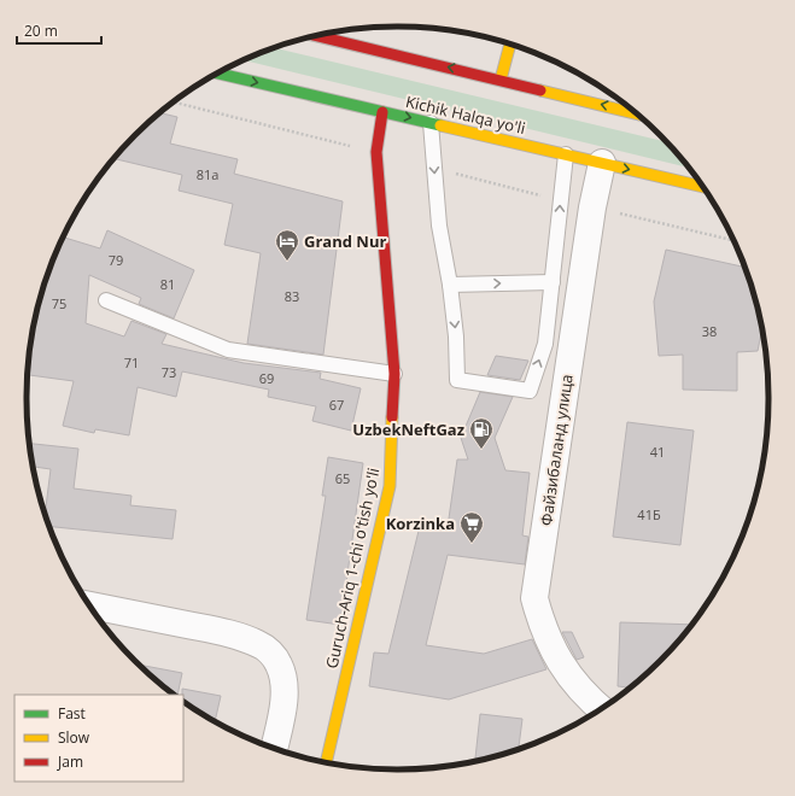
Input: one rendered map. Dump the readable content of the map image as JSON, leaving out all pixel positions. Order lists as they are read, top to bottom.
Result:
{
  "streets": {
    "main road": ["Kichik Halqa yo'li", "Guruch-Ariq 1-chi o'tish yo'li"],
    "street": ["Файзибаланд улица"]
  },
  "crossings": [
    ["Kichik Halqa yo'li", "Файзибаланд улица"],
    ["Kichik Halqa yo'li", "Guruch-Ariq 1-chi o'tish yo'li"]
  ],
  "places": {
    "hotel": ["Grand Nur"],
    "fuel station": ["UzbekNeftGaz"],
    "supermarket": ["Korzinka"]
  },
  "house_numbers": [
    "81а",
    "79",
    "81",
    "83",
    "75",
    "38",
    "71",
    "73",
    "69",
    "67",
    "41",
    "65",
    "41Б"
  ],
  "legend": ["Fast", "Slow", "Jam"],
  "scale_bar": "20 m"
}
